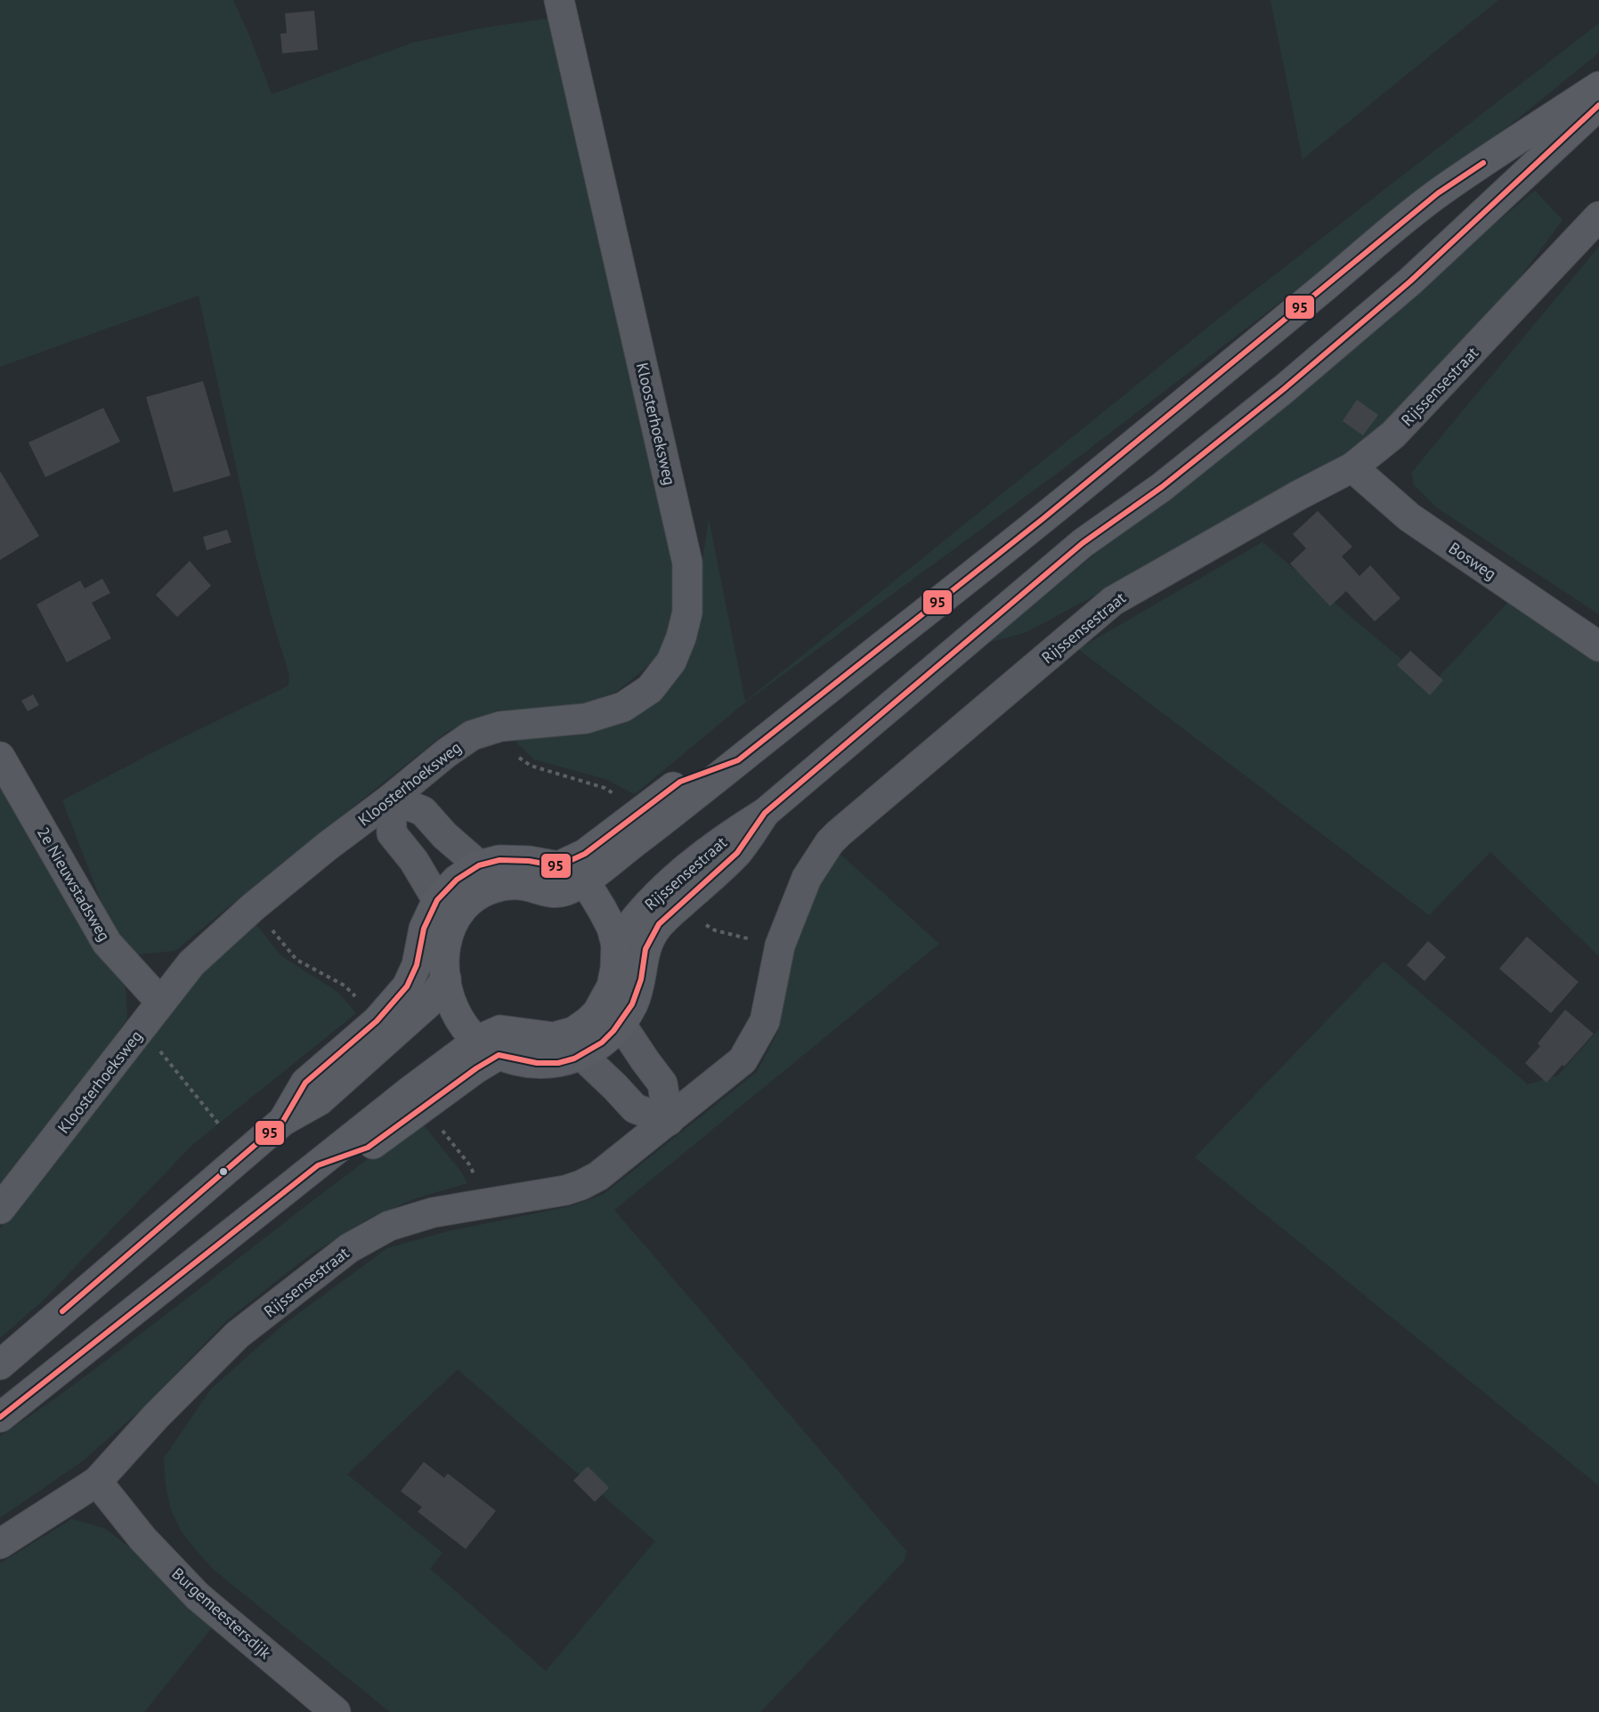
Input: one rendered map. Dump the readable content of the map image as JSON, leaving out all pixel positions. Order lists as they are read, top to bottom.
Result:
{
  "streets": {
    "main road": ["Rijssensestraat"],
    "street": [
      "Kloosterhoeksweg",
      "Bosweg",
      "2e Nieuwstadsweg",
      "Burgemeestersdijk"
    ]
  },
  "crossings": [
    ["Rijssensestraat", "Bosweg"],
    ["Rijssensestraat", "Burgemeestersdijk"],
    ["Kloosterhoeksweg", "2e Nieuwstadsweg"]
  ],
  "lines": ["transit line 95"]
}
